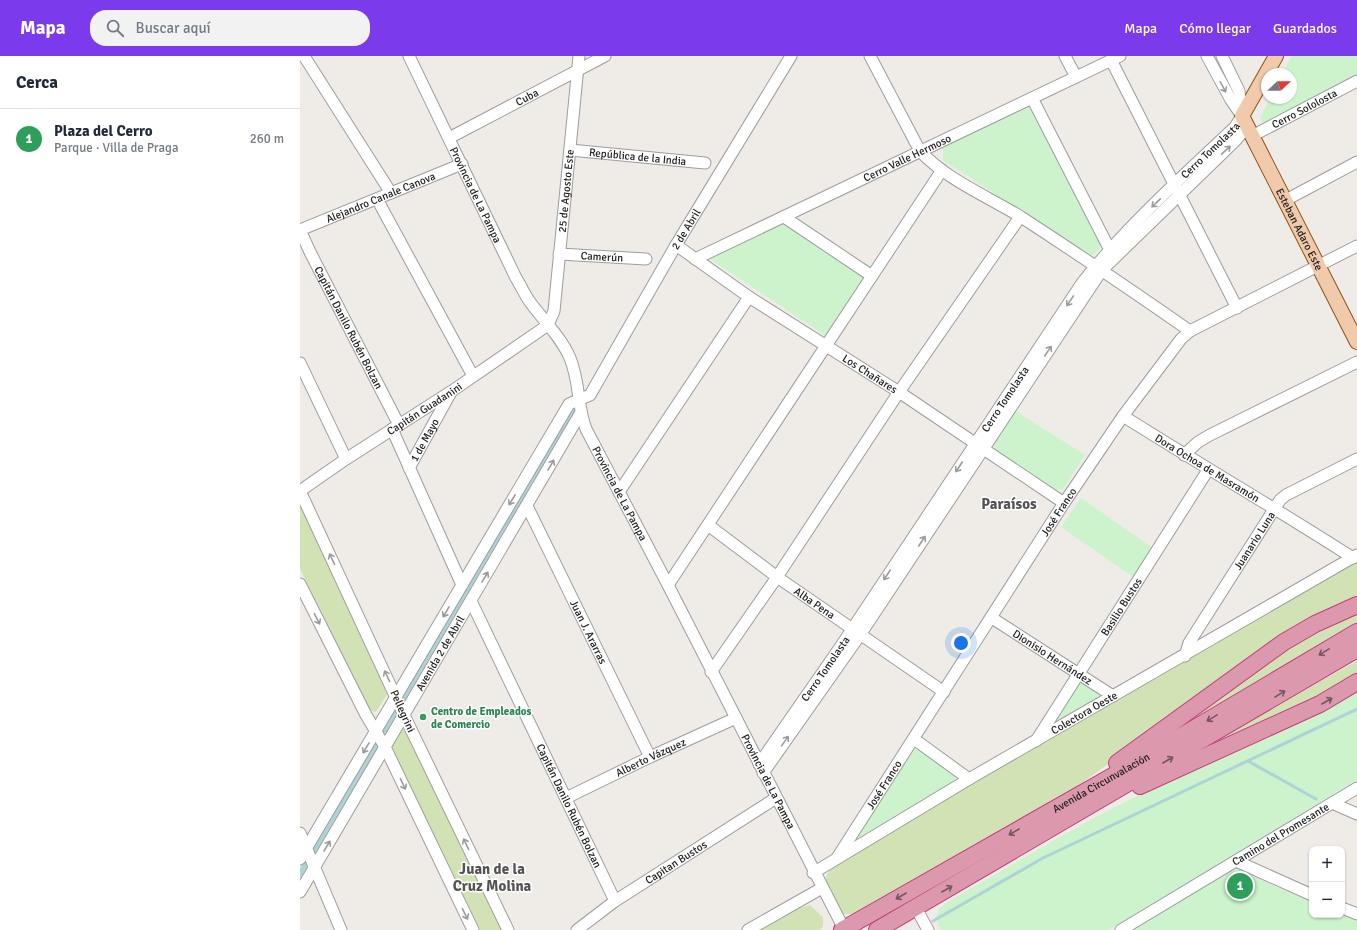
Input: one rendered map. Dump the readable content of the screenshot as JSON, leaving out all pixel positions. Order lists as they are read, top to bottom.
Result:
{
  "streets": {
    "highway": ["Avenida Circunvalación"],
    "main road": ["Cerro Tomolasta", "Esteban Adaro Este"],
    "street": [
      "Cuba",
      "Cerro Sololosta",
      "República de la India",
      "Cerro Valle Hermoso",
      "25 de Agosto Este",
      "Provincia de La Pampa",
      "Alejandro Canale Canova",
      "2 de Abril",
      "Camerún",
      "Capitán Danilo Rubén Bolzan",
      "Los Chañares",
      "Capitán Guadanini",
      "1 de Mayo",
      "Dora Ochoa de Masramón",
      "José Franco",
      "Juanario Luna",
      "Alba Pena",
      "Basilio Bustos",
      "Juan J. Ararras",
      "Avenida 2 de Abril",
      "Dionisio Hernández",
      "Pellegrini",
      "Colectora Oeste",
      "Alberto Vázquez",
      "Camino del Promesante",
      "Capitan Bustos"
    ]
  },
  "crossings": [
    ["Cuba", "25 de Agosto Este"],
    ["Cuba", "Provincia de La Pampa"],
    ["Cerro Sololosta", "Cerro Tomolasta"],
    ["Cerro Sololosta", "Esteban Adaro Este"],
    ["Cerro Tomolasta", "Provincia de La Pampa"],
    ["Cerro Tomolasta", "Esteban Adaro Este"],
    ["Cerro Tomolasta", "Los Chañares"],
    ["Cerro Tomolasta", "Alba Pena"],
    ["República de la India", "25 de Agosto Este"],
    ["Cerro Valle Hermoso", "Los Chañares"],
    ["25 de Agosto Este", "Provincia de La Pampa"],
    ["25 de Agosto Este", "Camerún"],
    ["25 de Agosto Este", "Capitán Guadanini"],
    ["Provincia de La Pampa", "Alejandro Canale Canova"],
    ["Provincia de La Pampa", "2 de Abril"],
    ["Provincia de La Pampa", "Capitán Guadanini"],
    ["Provincia de La Pampa", "Avenida 2 de Abril"],
    ["Provincia de La Pampa", "Colectora Oeste"],
    ["Provincia de La Pampa", "Alberto Vázquez"],
    ["Provincia de La Pampa", "Avenida Circunvalación"],
    ["Provincia de La Pampa", "Capitan Bustos"],
    ["Alejandro Canale Canova", "Capitán Danilo Rubén Bolzan"],
    ["2 de Abril", "Los Chañares"],
    ["2 de Abril", "Avenida 2 de Abril"],
    ["Esteban Adaro Este", "José Franco"],
    ["Capitán Danilo Rubén Bolzan", "Capitán Guadanini"],
    ["Capitán Danilo Rubén Bolzan", "1 de Mayo"],
    ["Capitán Danilo Rubén Bolzan", "Avenida 2 de Abril"],
    ["Capitán Danilo Rubén Bolzan", "Alberto Vázquez"],
    ["Capitán Danilo Rubén Bolzan", "Capitan Bustos"],
    ["Los Chañares", "José Franco"],
    ["Capitán Guadanini", "1 de Mayo"],
    ["Capitán Guadanini", "Pellegrini"],
    ["Dora Ochoa de Masramón", "José Franco"],
    ["Dora Ochoa de Masramón", "Juanario Luna"],
    ["Dora Ochoa de Masramón", "Basilio Bustos"],
    ["Dora Ochoa de Masramón", "Colectora Oeste"],
    ["José Franco", "Alba Pena"],
    ["José Franco", "Dionisio Hernández"],
    ["José Franco", "Colectora Oeste"],
    ["Juanario Luna", "Colectora Oeste"],
    ["Basilio Bustos", "Dionisio Hernández"],
    ["Basilio Bustos", "Colectora Oeste"],
    ["Juan J. Ararras", "Avenida 2 de Abril"],
    ["Juan J. Ararras", "Alberto Vázquez"],
    ["Avenida 2 de Abril", "Pellegrini"],
    ["Dionisio Hernández", "Colectora Oeste"]
  ],
  "districts": ["Paraísos", "Juan de la Cruz Molina"],
  "places": ["Centro de Empleados de Comercio"],
  "north": "right",
  "page": {
    "header": "Mapa",
    "search": "Buscar aquí",
    "nav": ["Mapa", "Cómo llegar", "Guardados"],
    "heading": "Cerca",
    "list": [
      {
        "mark": "1",
        "name": "Plaza del Cerro",
        "note": "Parque · Villa de Praga",
        "value": "260 m"
      }
    ],
    "map_buttons": ["+", "−"],
    "pins": "1"
  }
}
